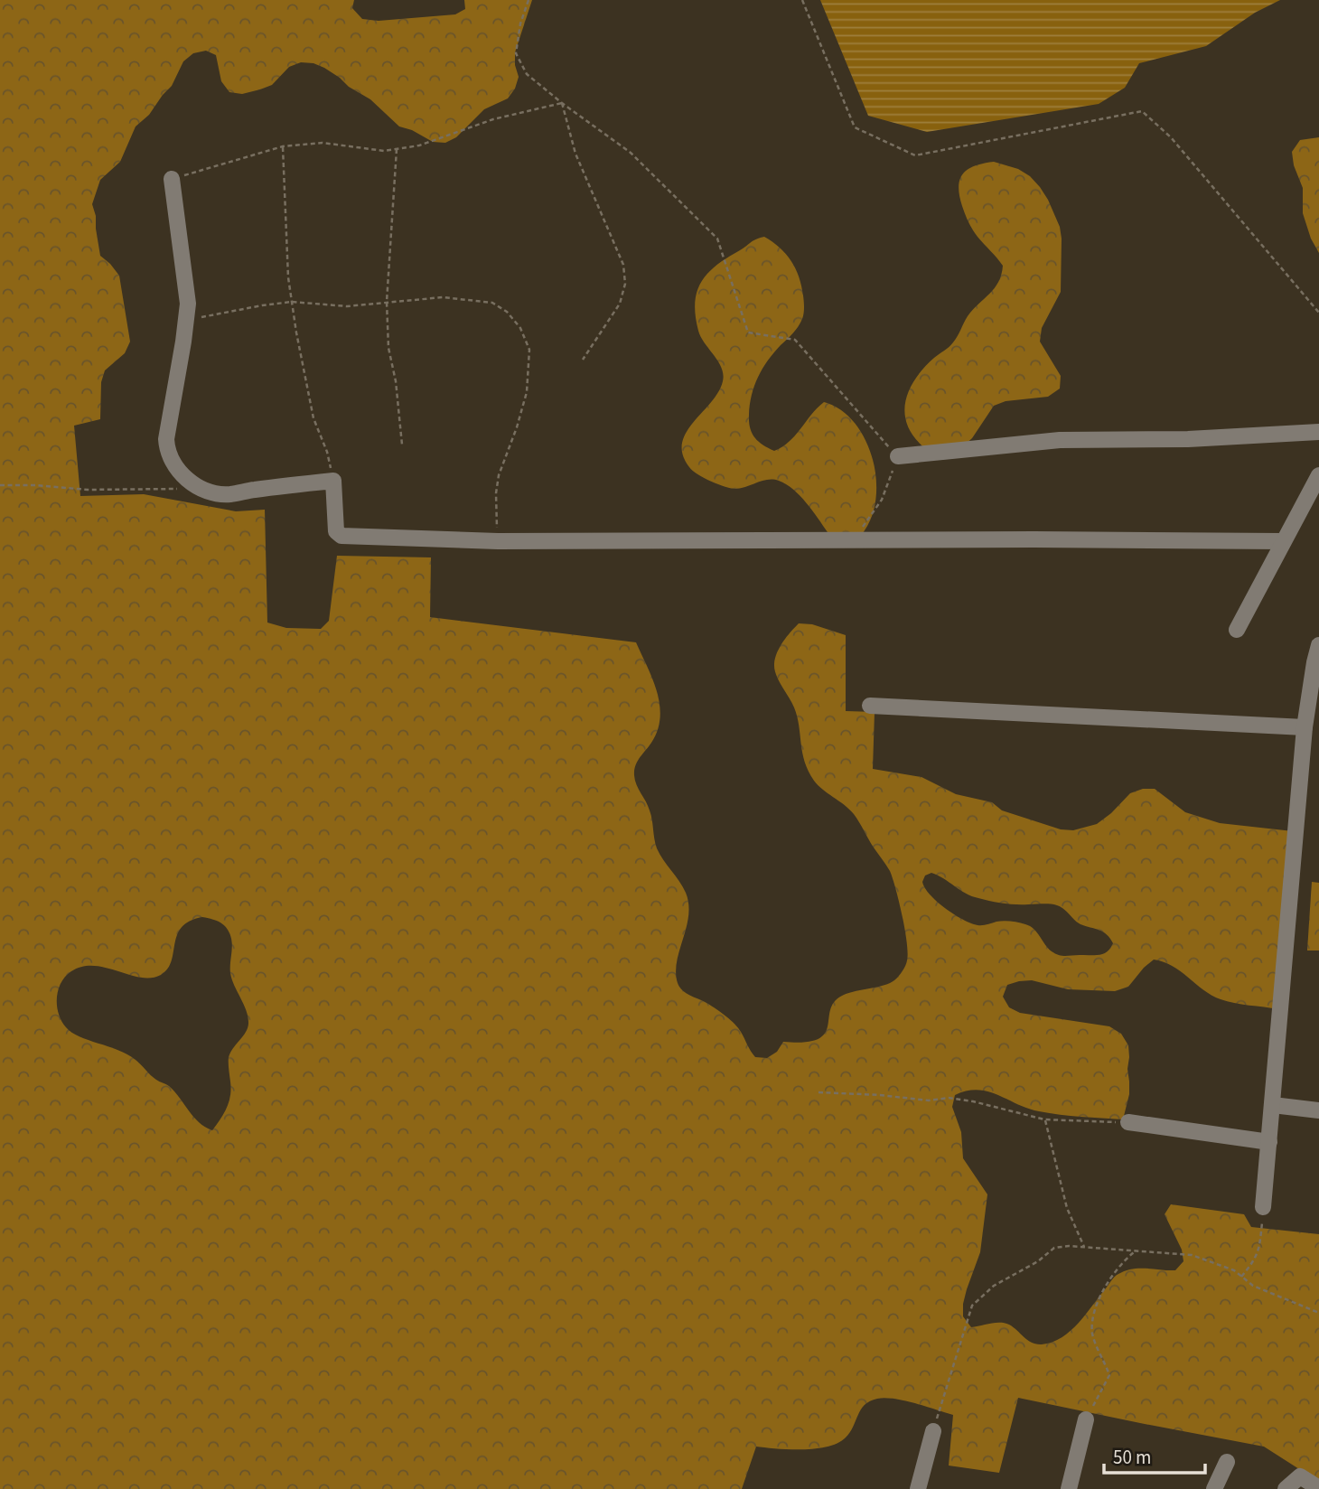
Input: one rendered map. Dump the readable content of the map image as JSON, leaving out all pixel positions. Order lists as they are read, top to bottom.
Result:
{
  "scale_bar": "50 m"
}
